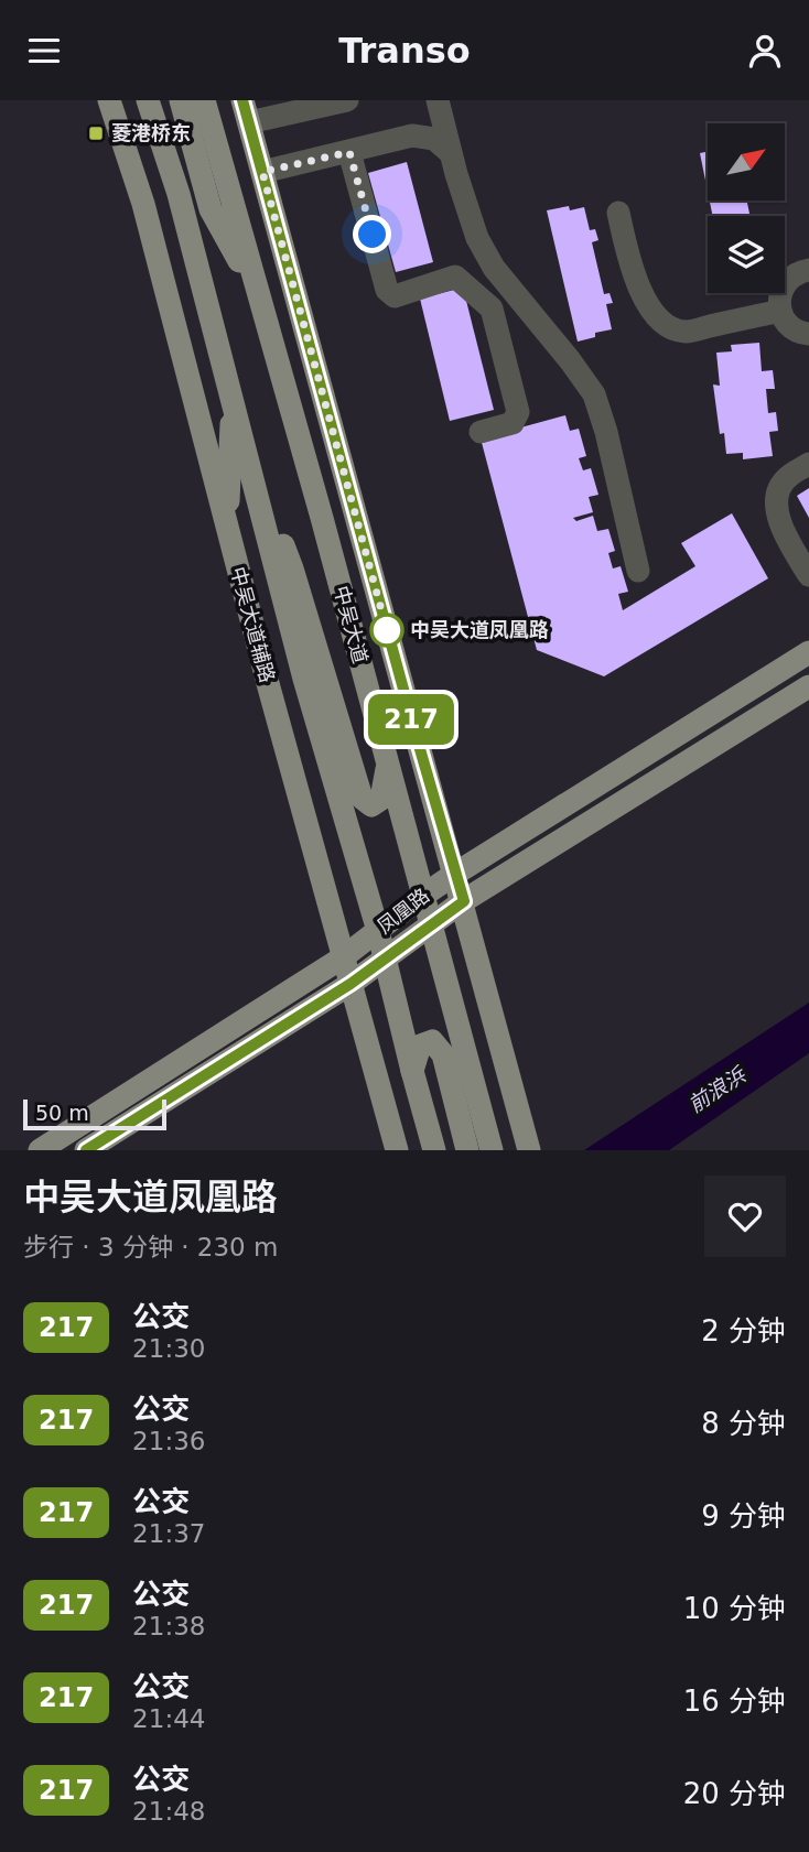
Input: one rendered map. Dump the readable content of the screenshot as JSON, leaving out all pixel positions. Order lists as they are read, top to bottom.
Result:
{
  "streets": {
    "main road": ["中吴大道辅路", "中吴大道", "凤凰路"]
  },
  "crossings": [
    ["中吴大道辅路", "凤凰路"],
    ["中吴大道", "凤凰路"]
  ],
  "water": ["前浪浜"],
  "places": {
    "transit": ["菱港桥东"],
    "other": ["中吴大道凤凰路"]
  },
  "lines": ["bus line 217"],
  "scale_bar": "50 m",
  "north": "top right",
  "page": {
    "header": "Transo",
    "on_map": "217",
    "scale": "50 m",
    "heading": ["中吴大道凤凰路", "步行 · 3 分钟 · 230 m"],
    "list": [
      {
        "mark": "217",
        "name": "公交",
        "note": "21:30",
        "value": "2 分钟"
      },
      {
        "mark": "217",
        "name": "公交",
        "note": "21:36",
        "value": "8 分钟"
      },
      {
        "mark": "217",
        "name": "公交",
        "note": "21:37",
        "value": "9 分钟"
      },
      {
        "mark": "217",
        "name": "公交",
        "note": "21:38",
        "value": "10 分钟"
      },
      {
        "mark": "217",
        "name": "公交",
        "note": "21:44",
        "value": "16 分钟"
      },
      {
        "mark": "217",
        "name": "公交",
        "note": "21:48",
        "value": "20 分钟"
      }
    ]
  }
}
